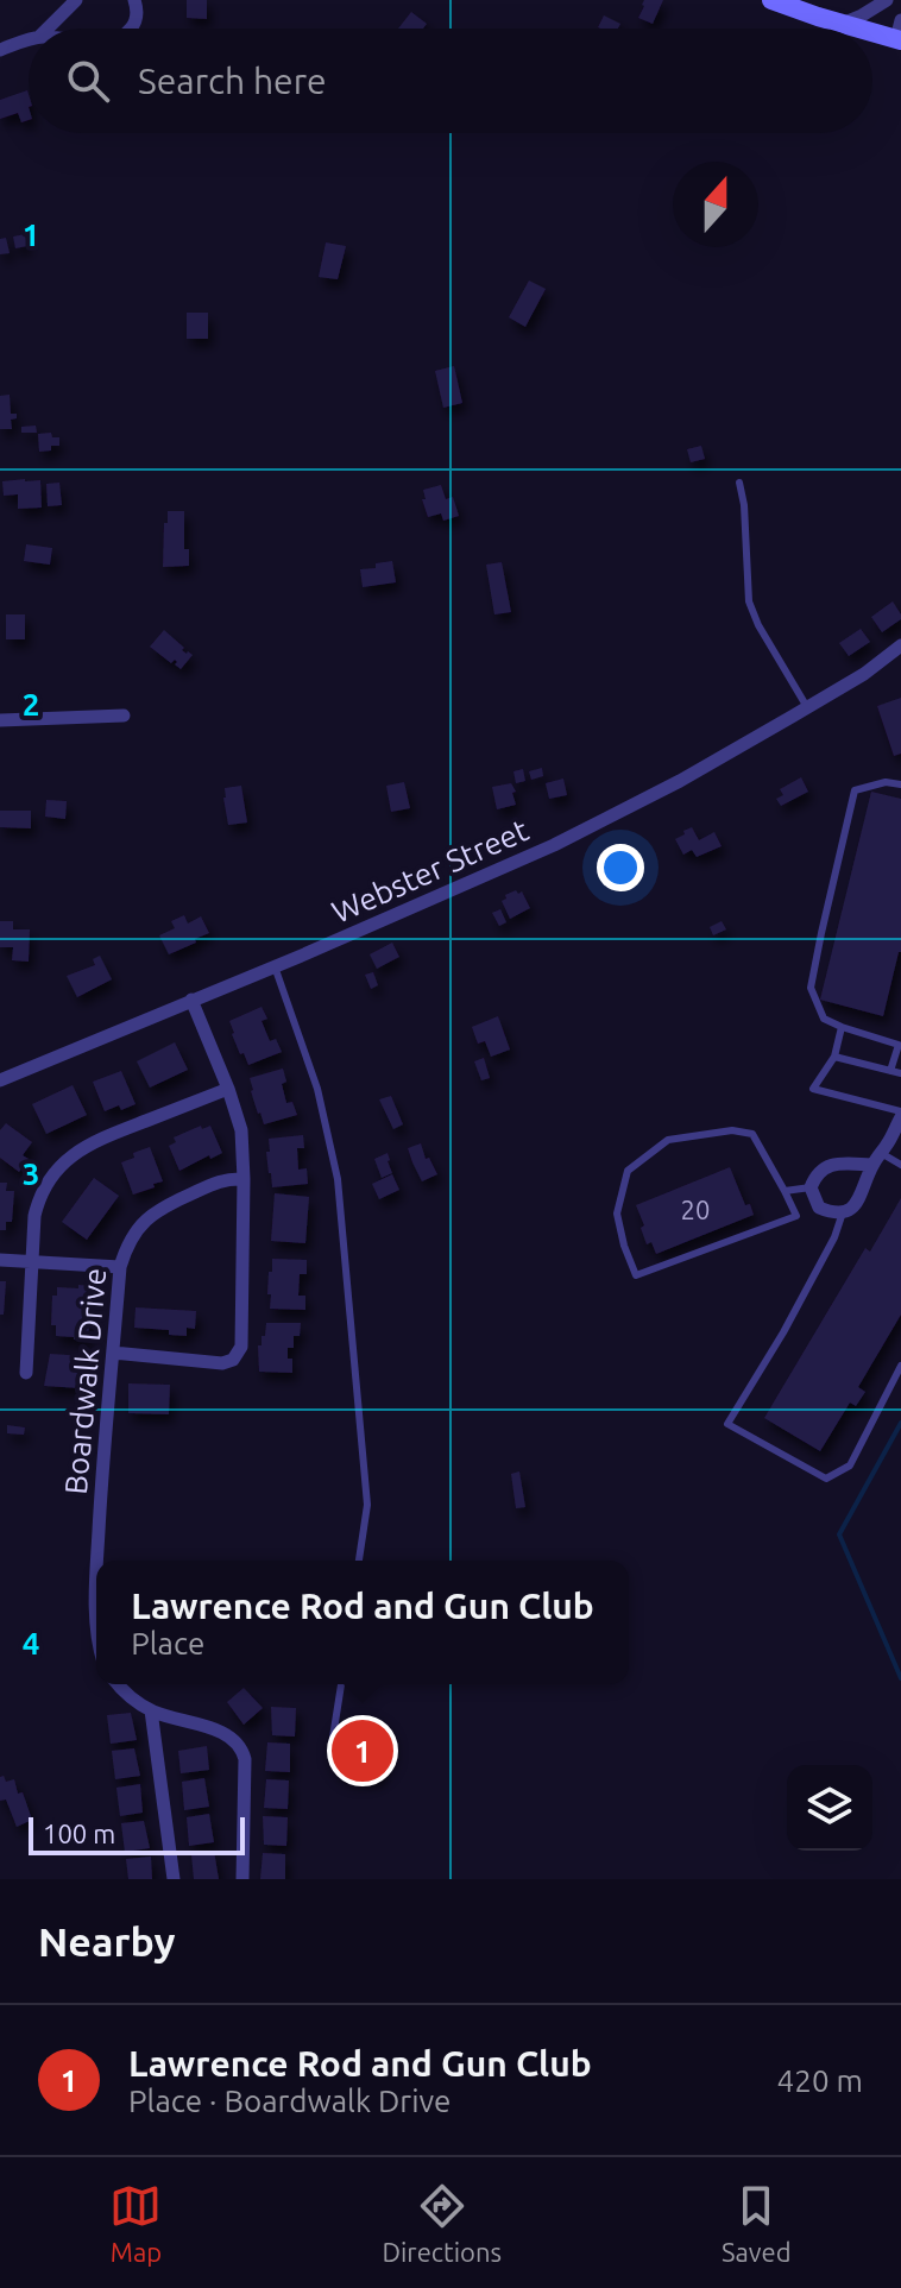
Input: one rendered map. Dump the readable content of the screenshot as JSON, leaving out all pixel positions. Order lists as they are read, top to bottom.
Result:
{
  "streets": {
    "street": ["Webster Street", "Boardwalk Drive"]
  },
  "house_numbers": ["20"],
  "scale_bar": "100 m",
  "north": "top",
  "page": {
    "search": "Search here",
    "popup": ["Lawrence Rod and Gun Club", "Place"],
    "pins": "1",
    "scale": "100 m",
    "heading": "Nearby",
    "list": [
      {
        "mark": "1",
        "name": "Lawrence Rod and Gun Club",
        "note": "Place · Boardwalk Drive",
        "value": "420 m"
      }
    ],
    "nav": ["Map", "Directions", "Saved"]
  },
  "grid": {
    "rows": [
      "1",
      "2",
      "3",
      "4"
    ]
  }
}
